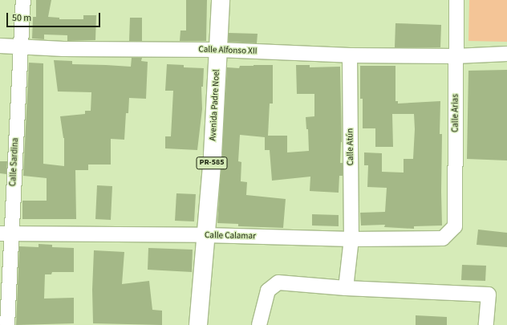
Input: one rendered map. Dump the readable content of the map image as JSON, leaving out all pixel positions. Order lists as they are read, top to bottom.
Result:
{
  "streets": {
    "main road": ["Avenida Padre Noel", "PR-585"],
    "street": [
      "Calle Alfonso XII",
      "Calle Arias",
      "Calle Atún",
      "Calle Sardina",
      "Calle Calamar"
    ]
  },
  "crossings": [
    ["Calle Alfonso XII", "Avenida Padre Noel"],
    ["Calle Alfonso XII", "Calle Arias"],
    ["Calle Alfonso XII", "Calle Atún"],
    ["Calle Alfonso XII", "Calle Sardina"],
    ["Avenida Padre Noel", "Calle Calamar"],
    ["Calle Arias", "Calle Calamar"],
    ["Calle Atún", "Calle Calamar"],
    ["Calle Sardina", "Calle Calamar"]
  ],
  "scale_bar": "50 m"
}
